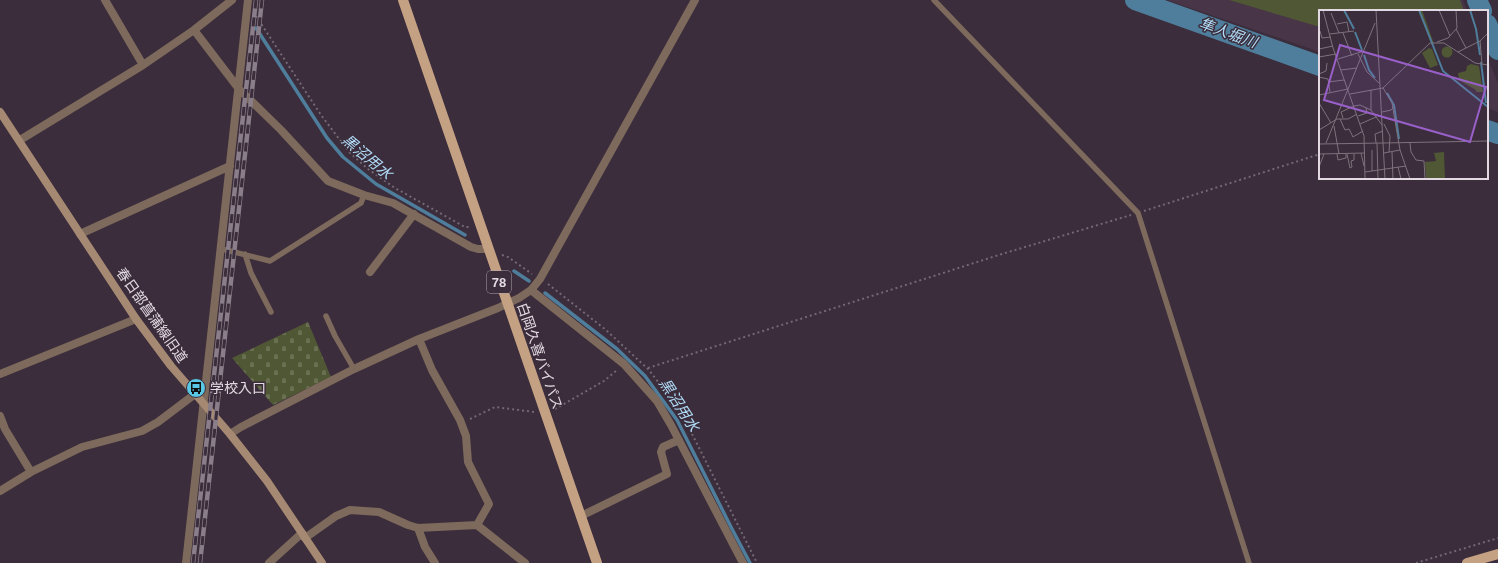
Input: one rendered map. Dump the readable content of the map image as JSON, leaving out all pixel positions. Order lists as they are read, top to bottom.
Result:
{
  "streets": {
    "main road": ["78", "白岡久喜バイパス"],
    "street": ["春日部菖蒲線旧道"]
  },
  "water": ["隼人堀川", "黒沼用水"],
  "places": {
    "bus stop": ["学校入口"]
  }
}
